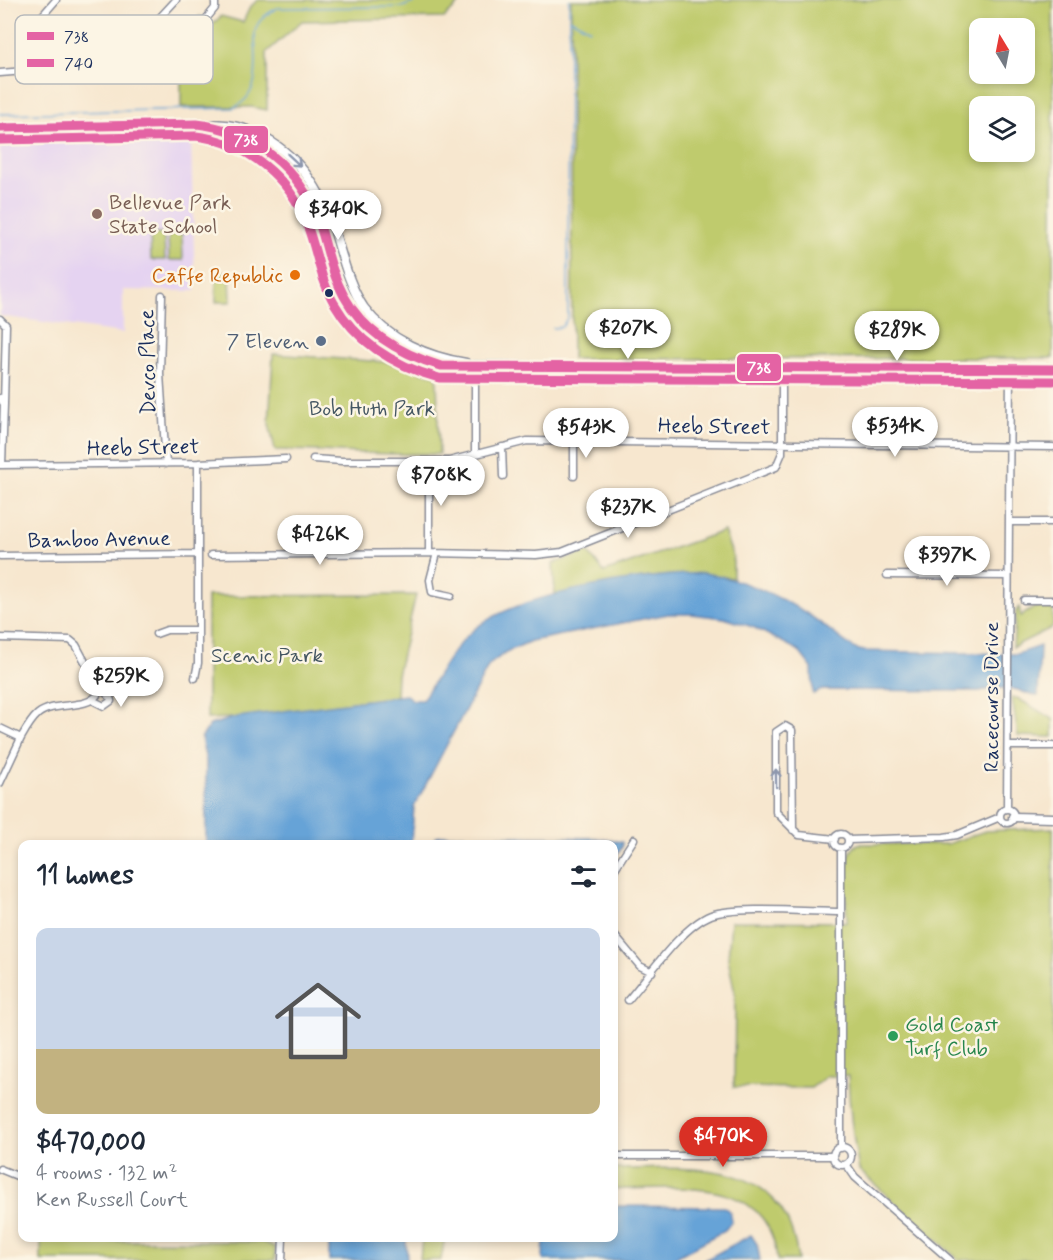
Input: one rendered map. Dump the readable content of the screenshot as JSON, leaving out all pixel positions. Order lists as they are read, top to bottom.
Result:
{
  "streets": {
    "street": [
      "Devco Place",
      "Heeb Street",
      "Bamboo Avenue",
      "Racecourse Drive"
    ]
  },
  "crossings": [
    ["Devco Place", "Heeb Street"],
    ["Heeb Street", "Racecourse Drive"]
  ],
  "parks": ["Bob Huth Park", "Scenic Park"],
  "places": [
    "Bellevue Park State School",
    "Caffe Republic",
    "7 Eleven",
    "Gold Coast Turf Club"
  ],
  "lines": ["transit line 738", "transit line 740"],
  "legend": ["738", "740"],
  "north": "top",
  "page": {
    "price": [
      "$340K",
      "$207K",
      "$289K",
      "$534K",
      "$543K",
      "$708K",
      "$237K",
      "$426K",
      "$397K",
      "$259K",
      "$470K"
    ],
    "heading": "11 homes",
    "list": [
      {
        "name": "$470,000",
        "note": "4 rooms · 132 m² · Ken Russell Court"
      }
    ]
  }
}
